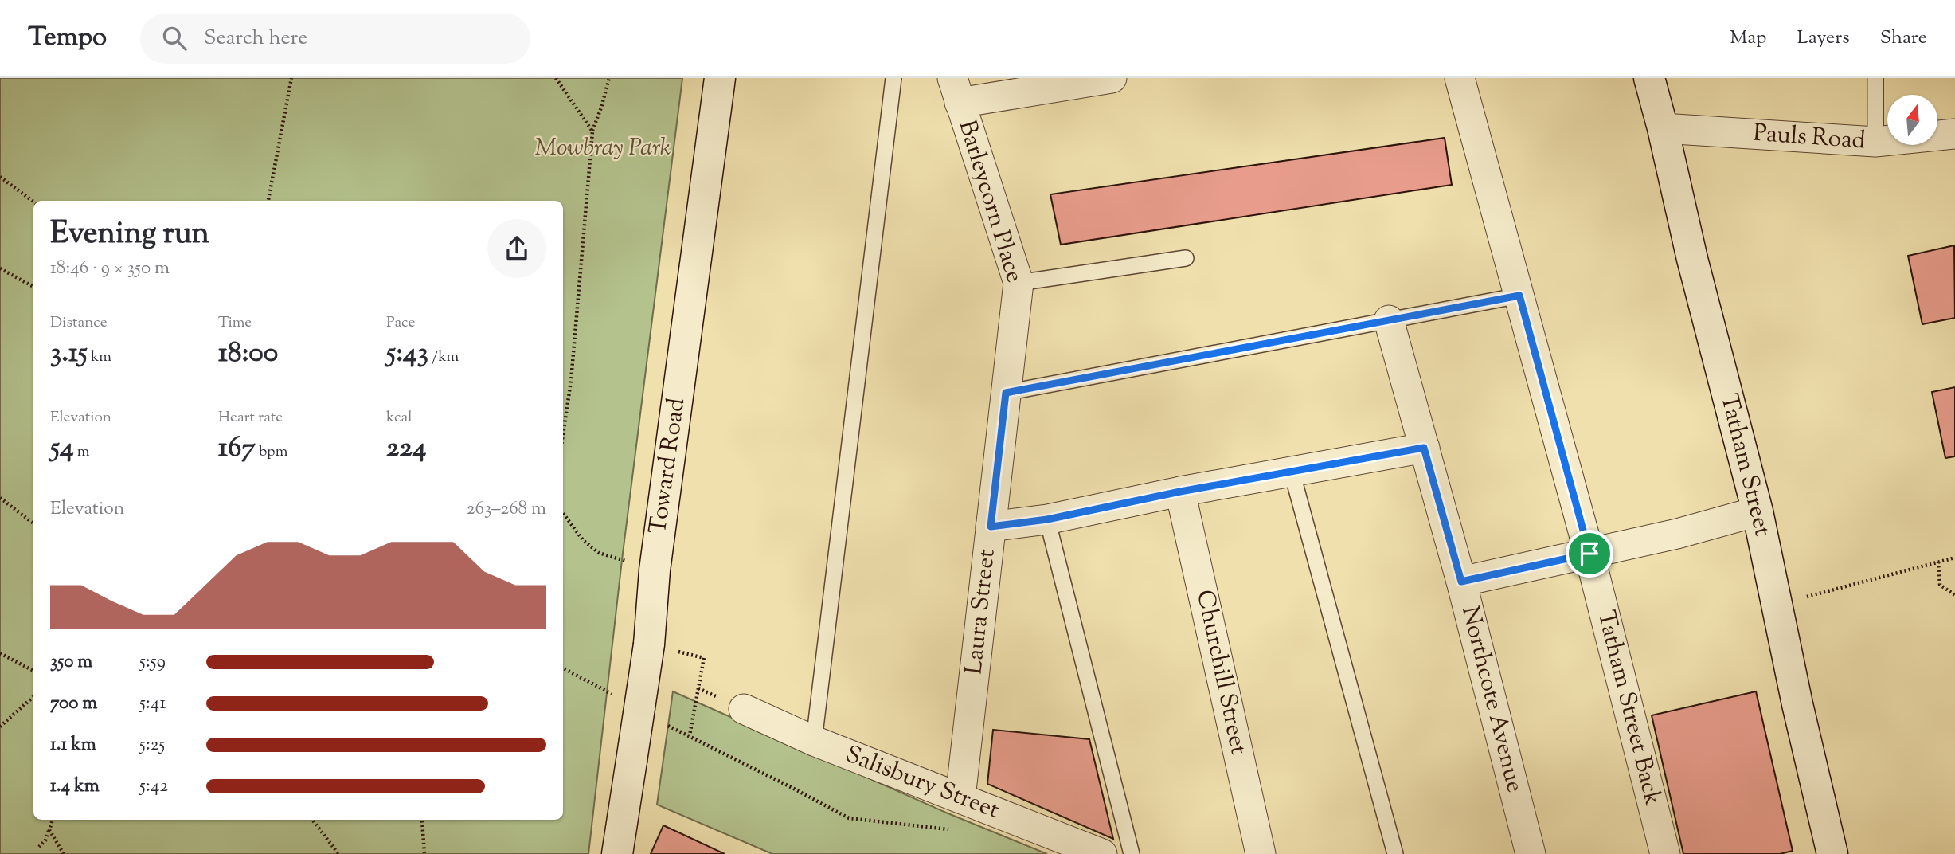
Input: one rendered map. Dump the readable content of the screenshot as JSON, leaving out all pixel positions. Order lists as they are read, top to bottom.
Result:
{
  "streets": {
    "street": [
      "Pauls Road",
      "Barleycorn Place",
      "Tatham Street",
      "Toward Road",
      "Laura Street",
      "Churchill Street",
      "Northcote Avenue",
      "Tatham Street Back",
      "Salisbury Street"
    ]
  },
  "crossings": [
    ["Pauls Road", "Tatham Street"],
    ["Barleycorn Place", "Laura Street"],
    ["Laura Street", "Salisbury Street"]
  ],
  "parks": ["Mowbray Park"],
  "north": "top",
  "page": {
    "header": "Tempo",
    "search": "Search here",
    "nav": ["Map", "Layers", "Share"],
    "heading": ["Evening run", "18:46 · 9 × 350 m"],
    "stats": [
      ["Distance", "3.15 km"],
      ["Time", "18:00"],
      ["Pace", "5:43 /km"],
      ["Elevation", "54 m"],
      ["Heart rate", "167 bpm"],
      ["kcal", "224"]
    ],
    "chart": ["Elevation", "263–268 m"],
    "list": [
      {
        "name": "350 m",
        "note": "5:59"
      },
      {
        "name": "700 m",
        "note": "5:41"
      },
      {
        "name": "1.1 km",
        "note": "5:25"
      },
      {
        "name": "1.4 km",
        "note": "5:42"
      }
    ]
  }
}
